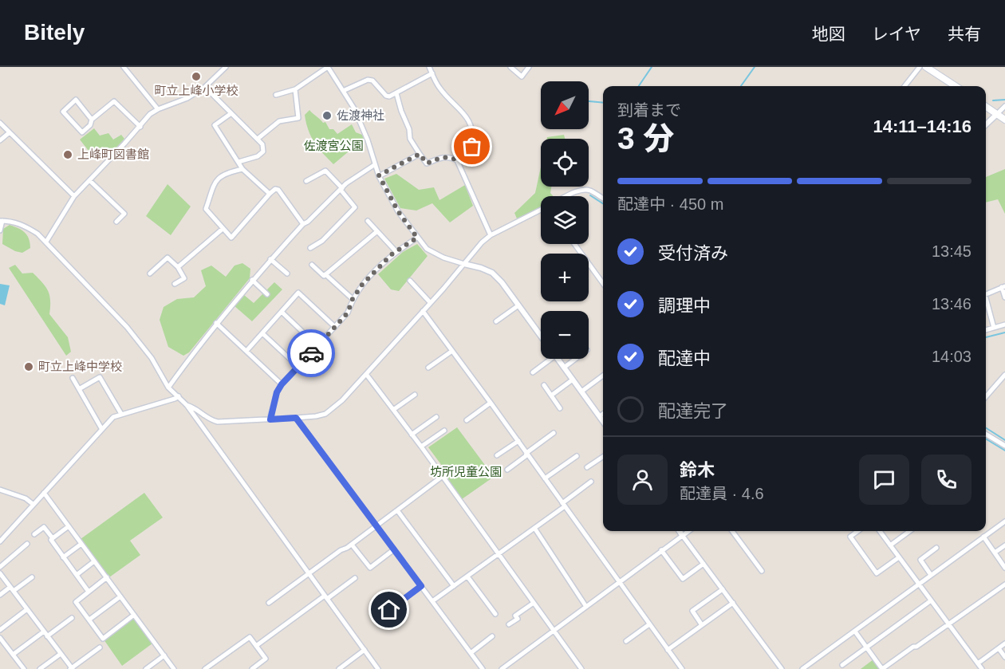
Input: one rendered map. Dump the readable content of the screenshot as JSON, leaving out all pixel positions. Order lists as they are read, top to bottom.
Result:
{
  "parks": ["佐渡宮公園", "坊所児童公園"],
  "places": [
    "町立上峰小学校",
    "佐渡神社",
    "上峰町図書館",
    "町立上峰中学校"
  ],
  "north": "bottom left",
  "page": {
    "header": "Bitely",
    "nav": ["地図", "レイヤ", "共有"],
    "map_buttons": ["+", "−"],
    "heading": ["3 分", "到着まで", "14:11–14:16"],
    "panel": ["鈴木", "配達員 · 4.6"],
    "bar": "配達中 · 450 m",
    "list": [
      ["受付済み", "13:45"],
      ["調理中", "13:46"],
      ["配達中", "14:03"],
      "配達完了"
    ]
  }
}
